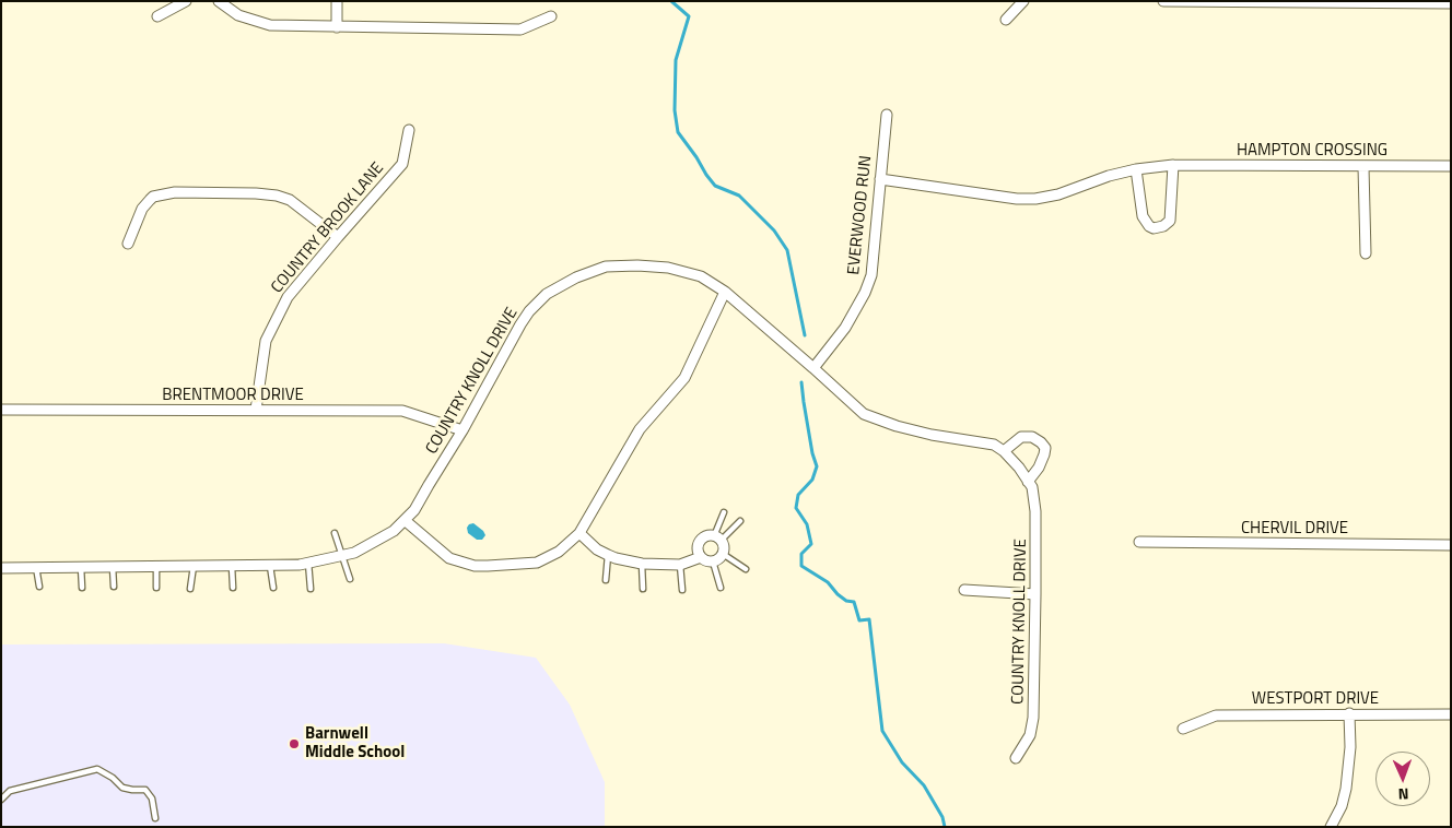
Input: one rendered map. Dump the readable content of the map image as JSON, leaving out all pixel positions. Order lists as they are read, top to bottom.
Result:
{
  "streets": {
    "street": [
      "HAMPTON CROSSING",
      "EVERWOOD RUN",
      "COUNTRY BROOK LANE",
      "COUNTRY KNOLL DRIVE",
      "BRENTMOOR DRIVE",
      "CHERVIL DRIVE",
      "WESTPORT DRIVE"
    ]
  },
  "crossings": [
    ["HAMPTON CROSSING", "EVERWOOD RUN"],
    ["EVERWOOD RUN", "COUNTRY KNOLL DRIVE"],
    ["COUNTRY BROOK LANE", "BRENTMOOR DRIVE"],
    ["COUNTRY KNOLL DRIVE", "BRENTMOOR DRIVE"]
  ],
  "places": ["Barnwell Middle School"],
  "north": "bottom"
}
